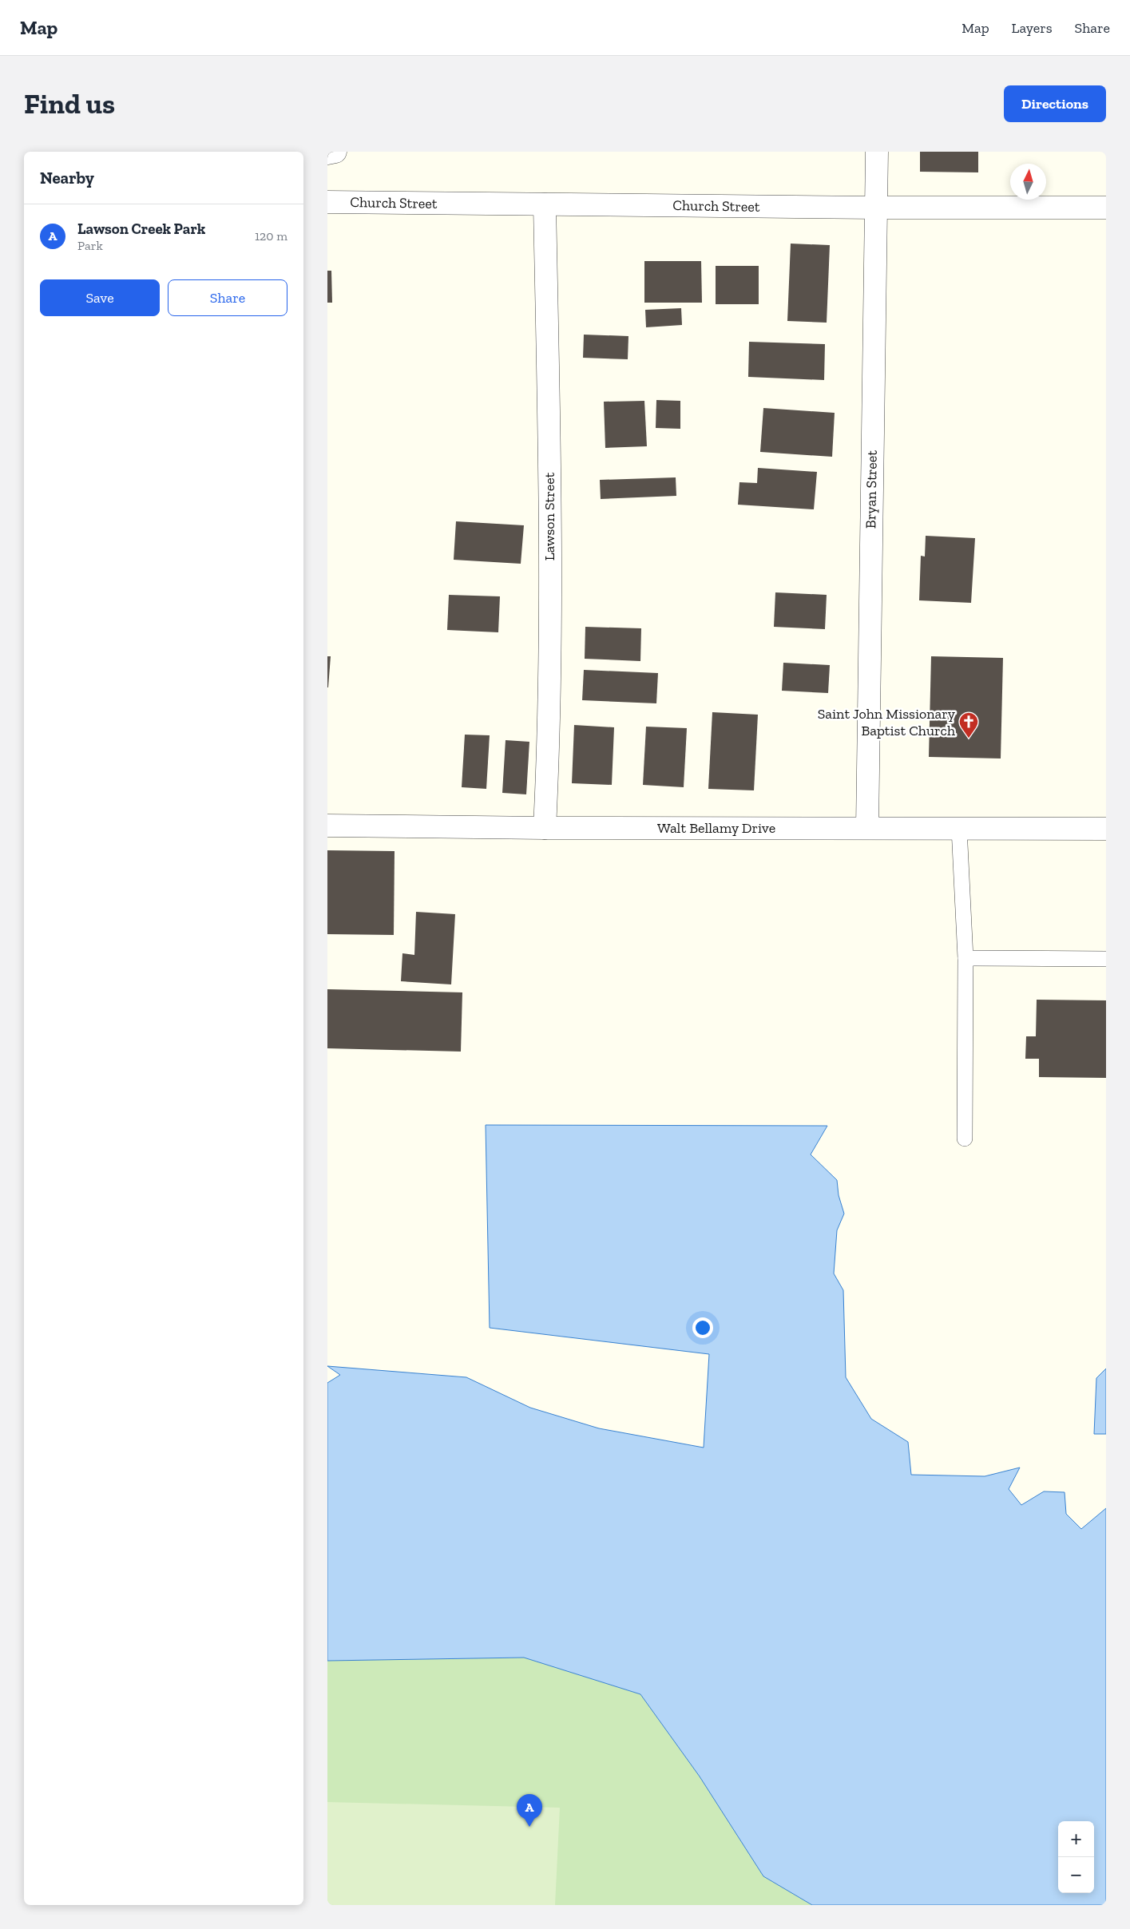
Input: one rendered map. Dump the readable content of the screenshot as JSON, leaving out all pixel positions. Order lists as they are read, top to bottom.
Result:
{
  "streets": {
    "street": [
      "Church Street",
      "Bryan Street",
      "Lawson Street",
      "Walt Bellamy Drive"
    ]
  },
  "crossings": [
    ["Church Street", "Bryan Street"],
    ["Church Street", "Lawson Street"],
    ["Bryan Street", "Walt Bellamy Drive"],
    ["Lawson Street", "Walt Bellamy Drive"]
  ],
  "places": {
    "church": ["Saint John Missionary Baptist Church"]
  },
  "north": "top",
  "page": {
    "header": "Map",
    "nav": ["Map", "Layers", "Share"],
    "buttons": [
      "Directions",
      ["Save", "Share"]
    ],
    "title": "Find us",
    "heading": "Nearby",
    "list": [
      {
        "mark": "A",
        "name": "Lawson Creek Park",
        "note": "Park",
        "value": "120 m"
      }
    ],
    "pins": "A",
    "map_buttons": ["+", "−"]
  }
}
